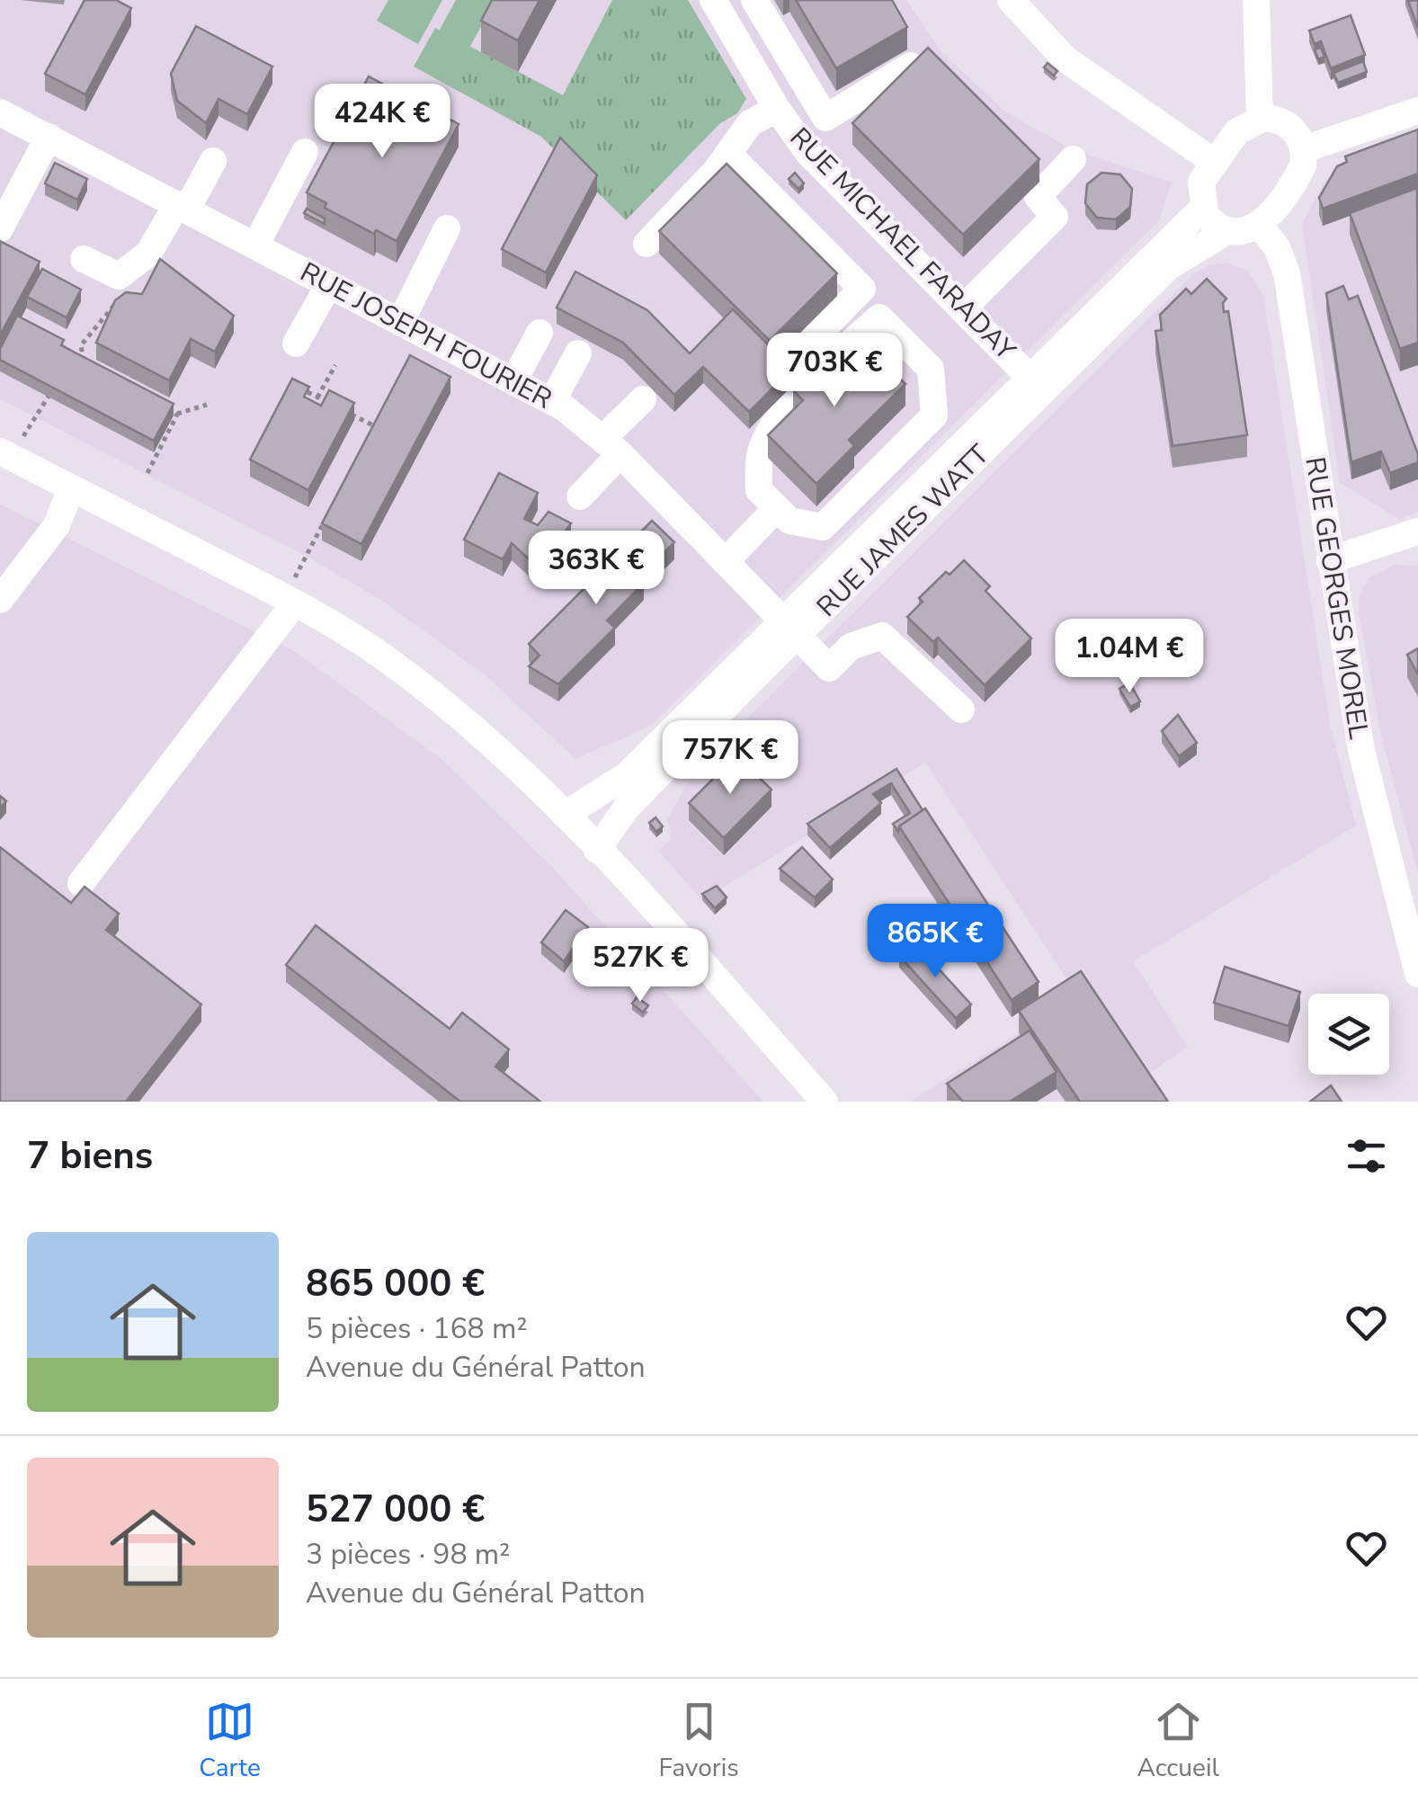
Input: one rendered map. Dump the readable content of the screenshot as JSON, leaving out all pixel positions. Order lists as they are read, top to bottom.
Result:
{
  "streets": {
    "street": [
      "RUE MICHAEL FARADAY",
      "RUE JOSEPH FOURIER",
      "RUE JAMES WATT",
      "RUE GEORGES MOREL"
    ]
  },
  "crossings": [
    ["RUE MICHAEL FARADAY", "RUE JAMES WATT"],
    ["RUE JOSEPH FOURIER", "RUE JAMES WATT"],
    ["RUE JAMES WATT", "RUE GEORGES MOREL"]
  ],
  "page": {
    "price": [
      "424K €",
      "703K €",
      "363K €",
      "1.04M €",
      "757K €",
      "865K €",
      "527K €"
    ],
    "heading": "7 biens",
    "list": [
      {
        "name": "865 000 €",
        "note": "5 pièces · 168 m² · Avenue du Général Patton"
      },
      {
        "name": "527 000 €",
        "note": "3 pièces · 98 m² · Avenue du Général Patton"
      }
    ],
    "tabs": ["Carte", "Favoris", "Accueil"]
  }
}
